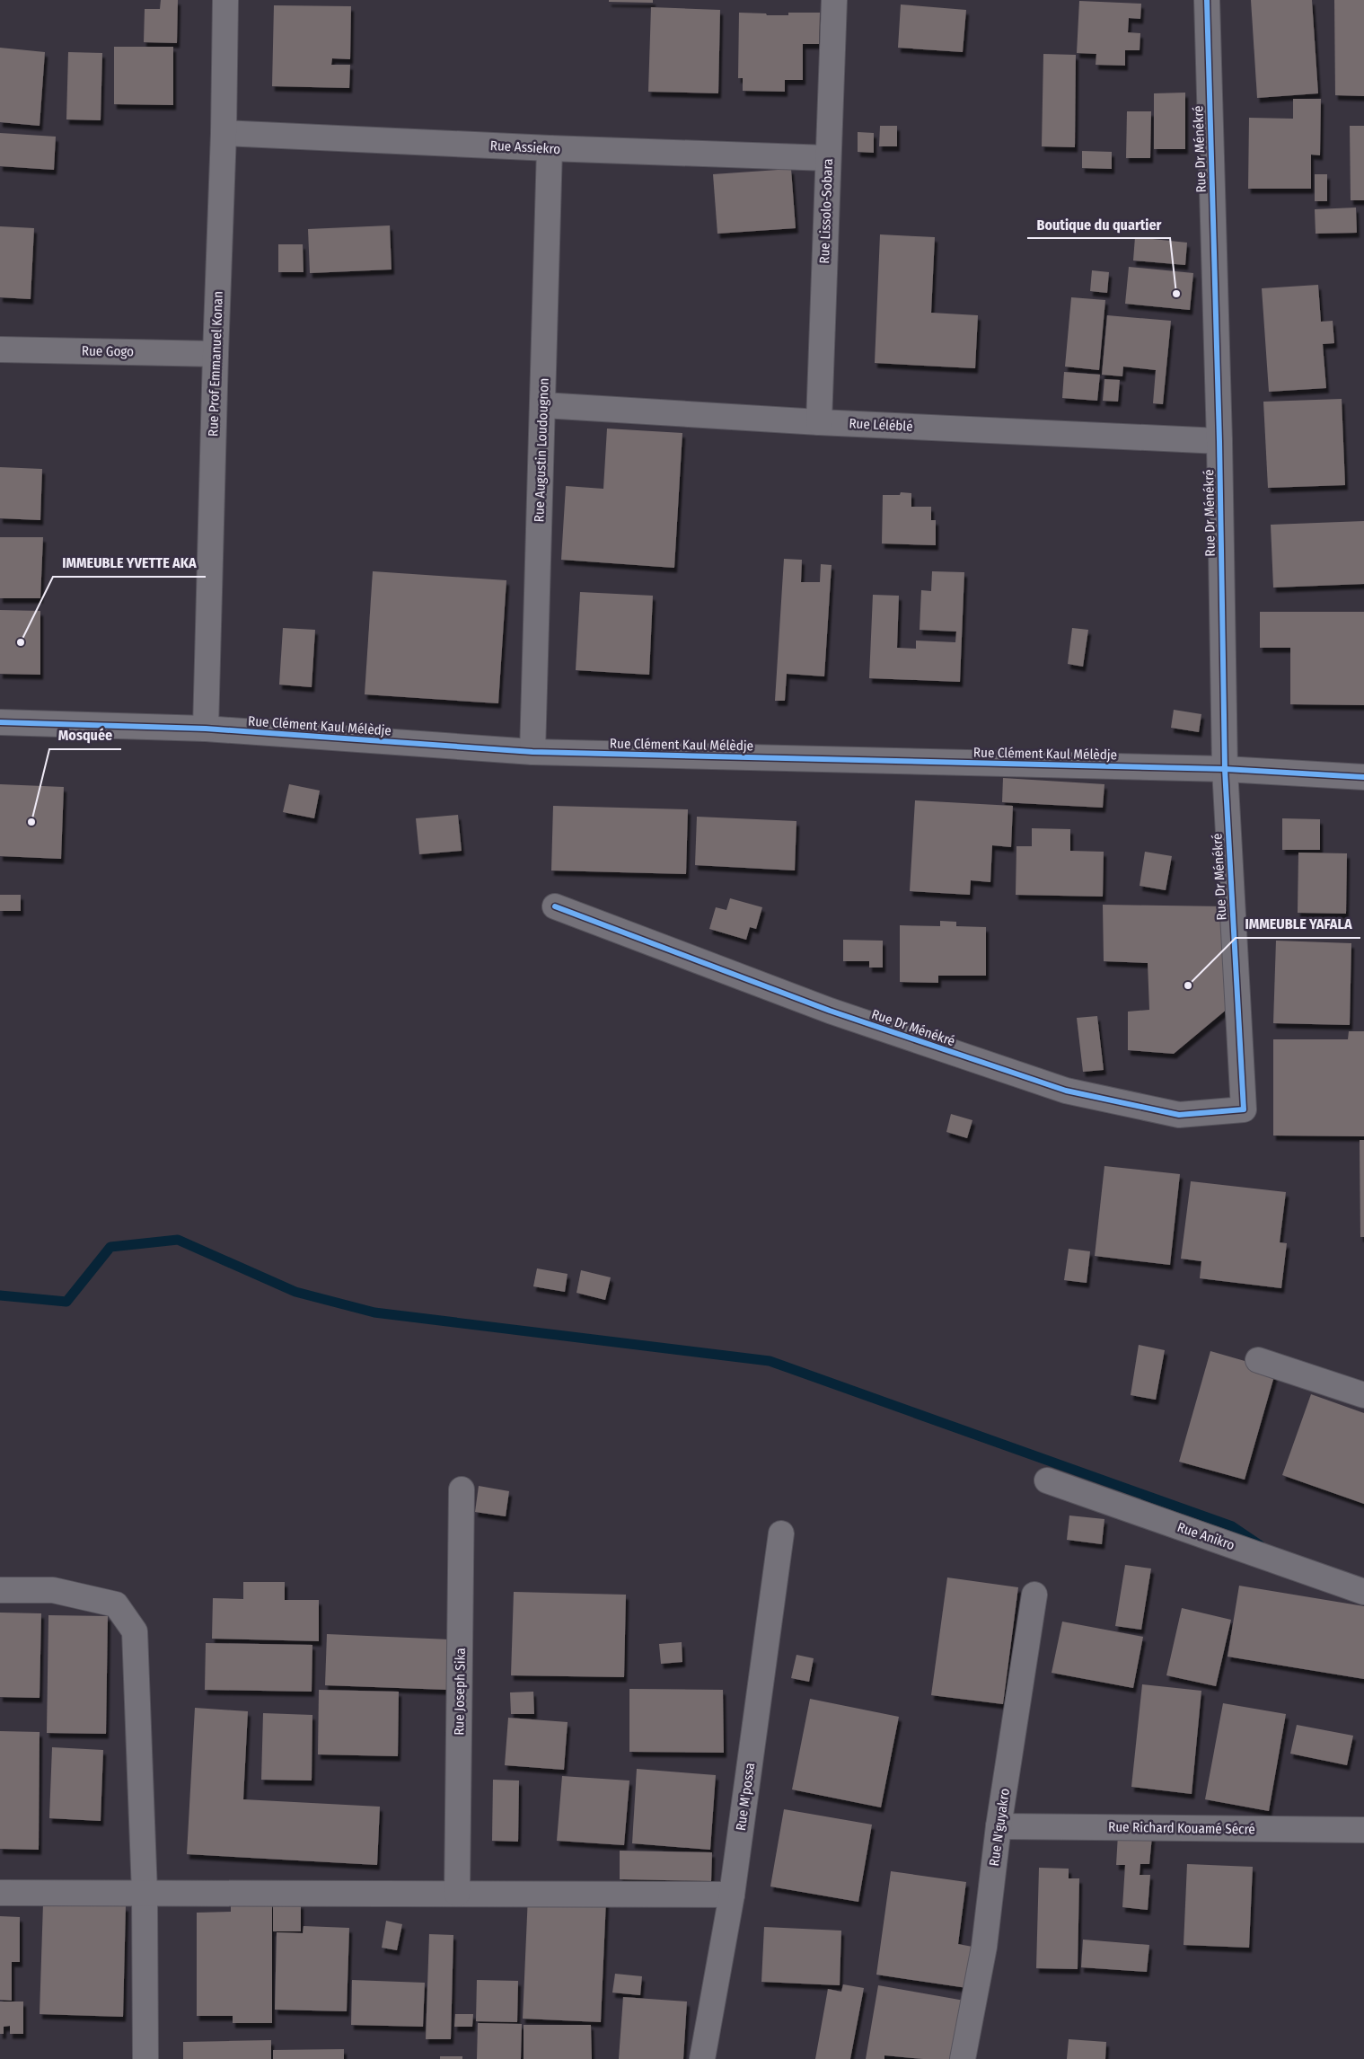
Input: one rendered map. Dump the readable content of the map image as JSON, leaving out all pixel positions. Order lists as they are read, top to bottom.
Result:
{
  "streets": {
    "street": [
      "Rue Assiekro",
      "Rue Dr Ménékré",
      "Rue Lissolo-Sobara",
      "Rue Gogo",
      "Rue Prof Emmanuel Konan",
      "Rue Léléblé",
      "Rue Augustin Loudougnon",
      "Rue Clément Kaul Mélèdje",
      "Rue Anikro",
      "Rue Joseph Sika",
      "Rue M'possa",
      "Rue N'guyakro",
      "Rue Richard Kouamé Sécré"
    ]
  },
  "crossings": [
    ["Rue Assiekro", "Rue Lissolo-Sobara"],
    ["Rue Assiekro", "Rue Prof Emmanuel Konan"],
    ["Rue Assiekro", "Rue Augustin Loudougnon"],
    ["Rue Dr Ménékré", "Rue Léléblé"],
    ["Rue Dr Ménékré", "Rue Clément Kaul Mélèdje"],
    ["Rue Lissolo-Sobara", "Rue Léléblé"],
    ["Rue Gogo", "Rue Prof Emmanuel Konan"],
    ["Rue Prof Emmanuel Konan", "Rue Clément Kaul Mélèdje"],
    ["Rue Léléblé", "Rue Augustin Loudougnon"],
    ["Rue Augustin Loudougnon", "Rue Clément Kaul Mélèdje"],
    ["Rue N'guyakro", "Rue Richard Kouamé Sécré"]
  ],
  "places": [
    "Boutique du quartier",
    "IMMEUBLE YVETTE AKA",
    "Mosquée",
    "IMMEUBLE YAFALA"
  ]
}
